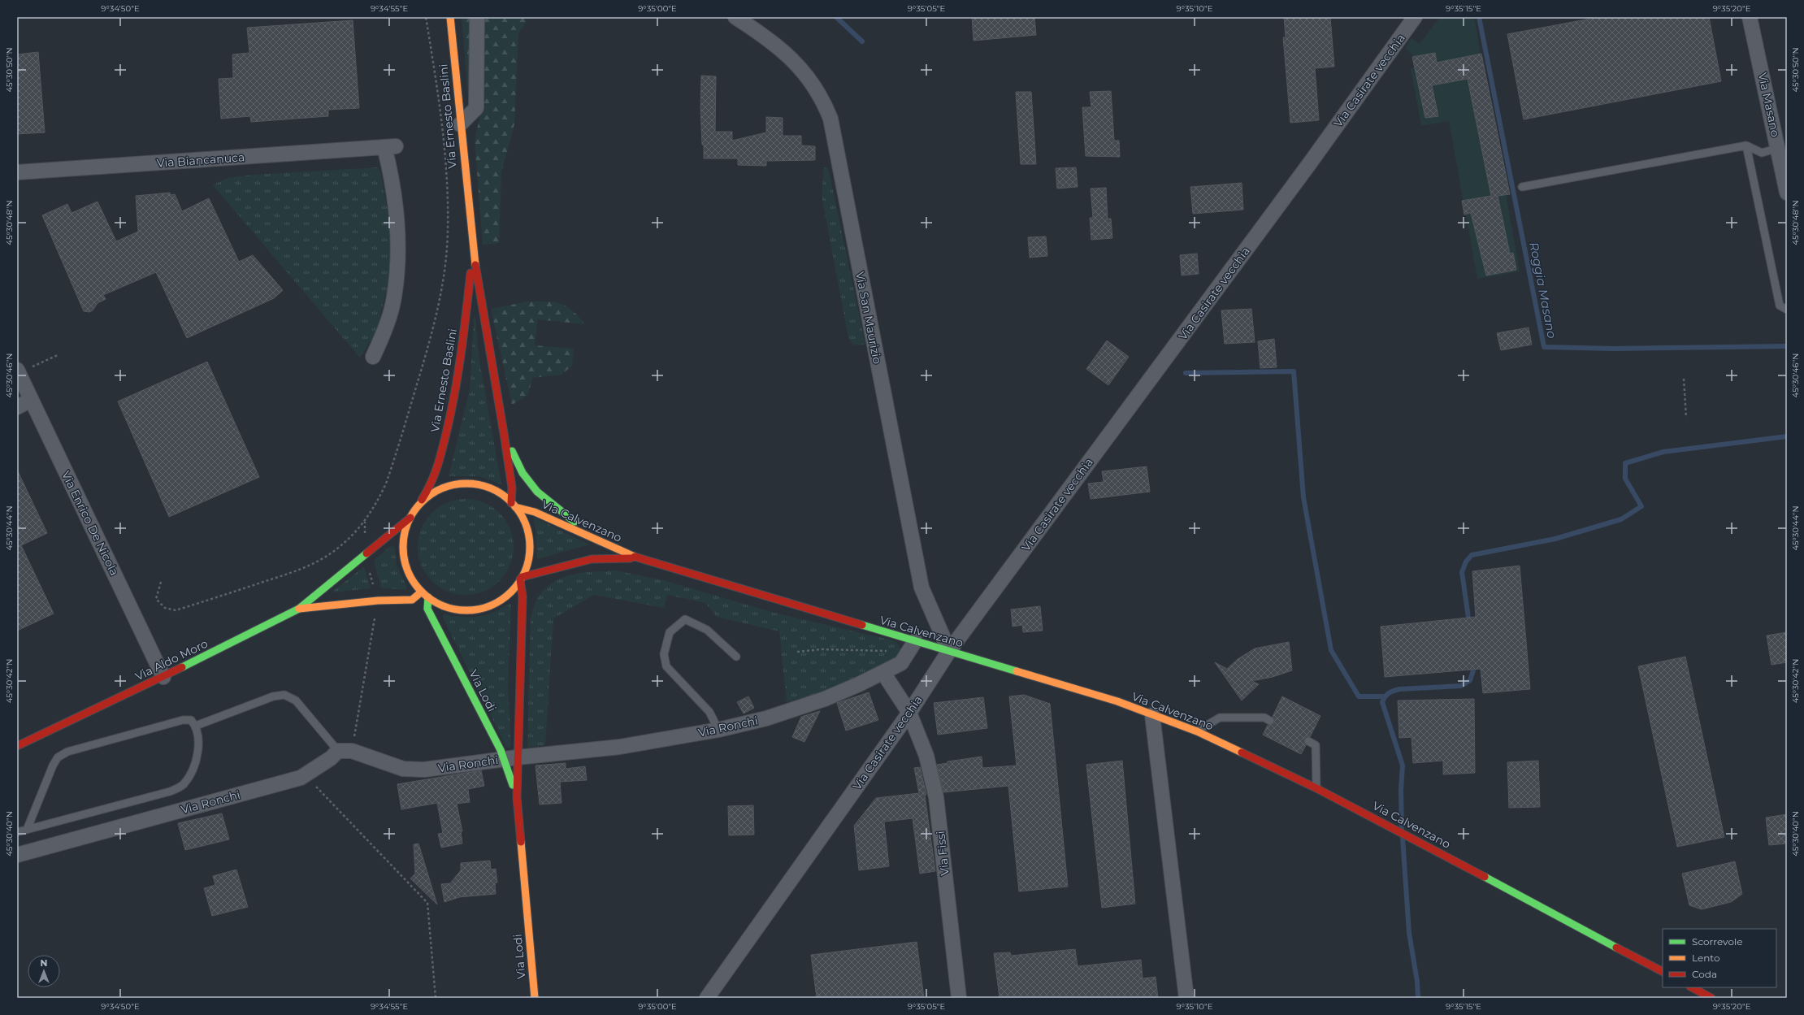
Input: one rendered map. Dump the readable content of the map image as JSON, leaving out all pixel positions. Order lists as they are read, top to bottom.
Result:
{
  "streets": {
    "main road": [
      "Via Ernesto Baslini",
      "Via Calvenzano",
      "Via Aldo Moro",
      "Via Lodi"
    ],
    "street": [
      "Via Casirate vecchia",
      "Via Masano",
      "Via Biancanuca",
      "Via San Maurizio",
      "Via Enrico De Nicola",
      "Via Ronchi",
      "Via Fissi"
    ]
  },
  "crossings": [
    ["Via Casirate vecchia", "Via San Maurizio"],
    ["Via Casirate vecchia", "Via Calvenzano"],
    ["Via Casirate vecchia", "Via Fissi"],
    ["Via Ernesto Baslini", "Via Calvenzano"],
    ["Via Ernesto Baslini", "Via Aldo Moro"],
    ["Via San Maurizio", "Via Calvenzano"],
    ["Via Calvenzano", "Via Lodi"],
    ["Via Calvenzano", "Via Ronchi"],
    ["Via Enrico De Nicola", "Via Aldo Moro"],
    ["Via Lodi", "Via Ronchi"],
    ["Via Ronchi", "Via Fissi"]
  ],
  "water": ["Roggia Masano"],
  "legend": ["Scorrevole", "Lento", "Coda"],
  "north": "top",
  "coordinates": [
    "9°34'50\"E",
    "9°34'55\"E",
    "9°35'00\"E",
    "9°35'05\"E",
    "9°35'10\"E",
    "9°35'15\"E",
    "9°35'20\"E",
    "45°30'50\"N",
    "45°30'48\"N",
    "45°30'46\"N",
    "45°30'44\"N",
    "45°30'42\"N",
    "45°30'40\"N"
  ]
}
